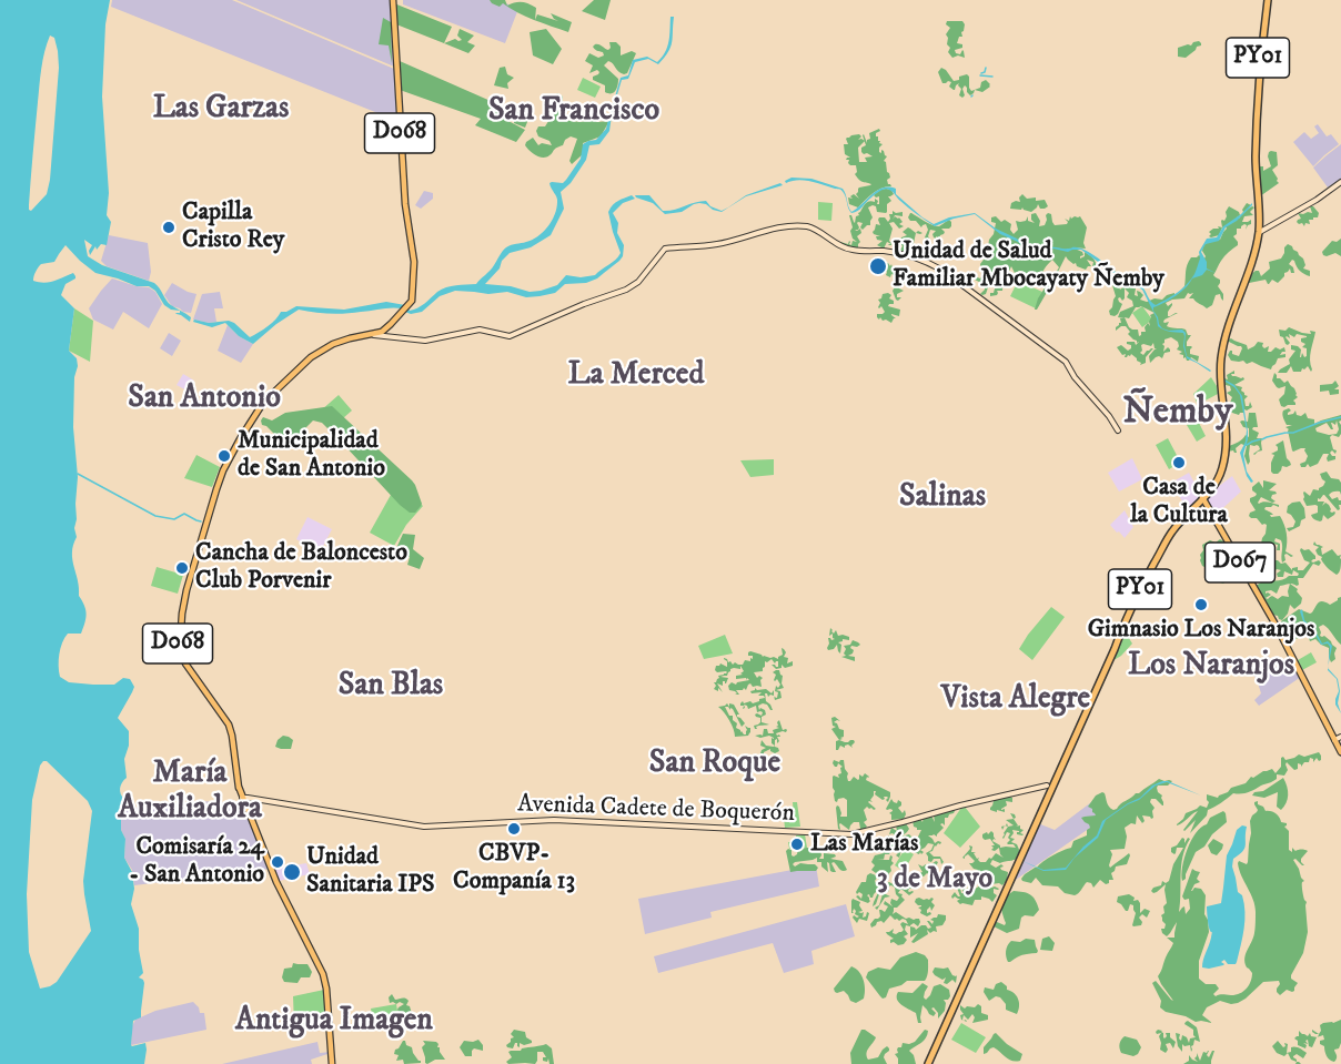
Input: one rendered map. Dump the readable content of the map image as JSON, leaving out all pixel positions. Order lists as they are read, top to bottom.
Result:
{
  "streets": {
    "highway": ["PY01"],
    "main road": ["D068", "D067", "Avenida Cadete de Boquerón"]
  },
  "crossings": [
    ["PY01", "D067"],
    ["PY01", "Avenida Cadete de Boquerón"],
    ["D068", "Avenida Cadete de Boquerón"]
  ],
  "districts": [
    "Las Garzas",
    "San Francisco",
    "La Merced",
    "San Antonio",
    "Ñemby",
    "Salinas",
    "Los Naranjos",
    "San Blas",
    "Vista Alegre",
    "San Roque",
    "María Auxiliadora",
    "3 de Mayo",
    "Antigua Imagen"
  ],
  "places": [
    "Capilla Cristo Rey",
    "Unidad de Salud Familiar Mbocayaty Ñemby",
    "Municipalidad de San Antonio",
    "Casa de la Cultura",
    "Cancha de Baloncesto Club Porvenir",
    "Gimnasio Los Naranjos",
    "CBVP- Companía 13",
    "Las Marías",
    "Comisaría 24 - San Antonio",
    "Unidad Sanitaria IPS"
  ]
}
